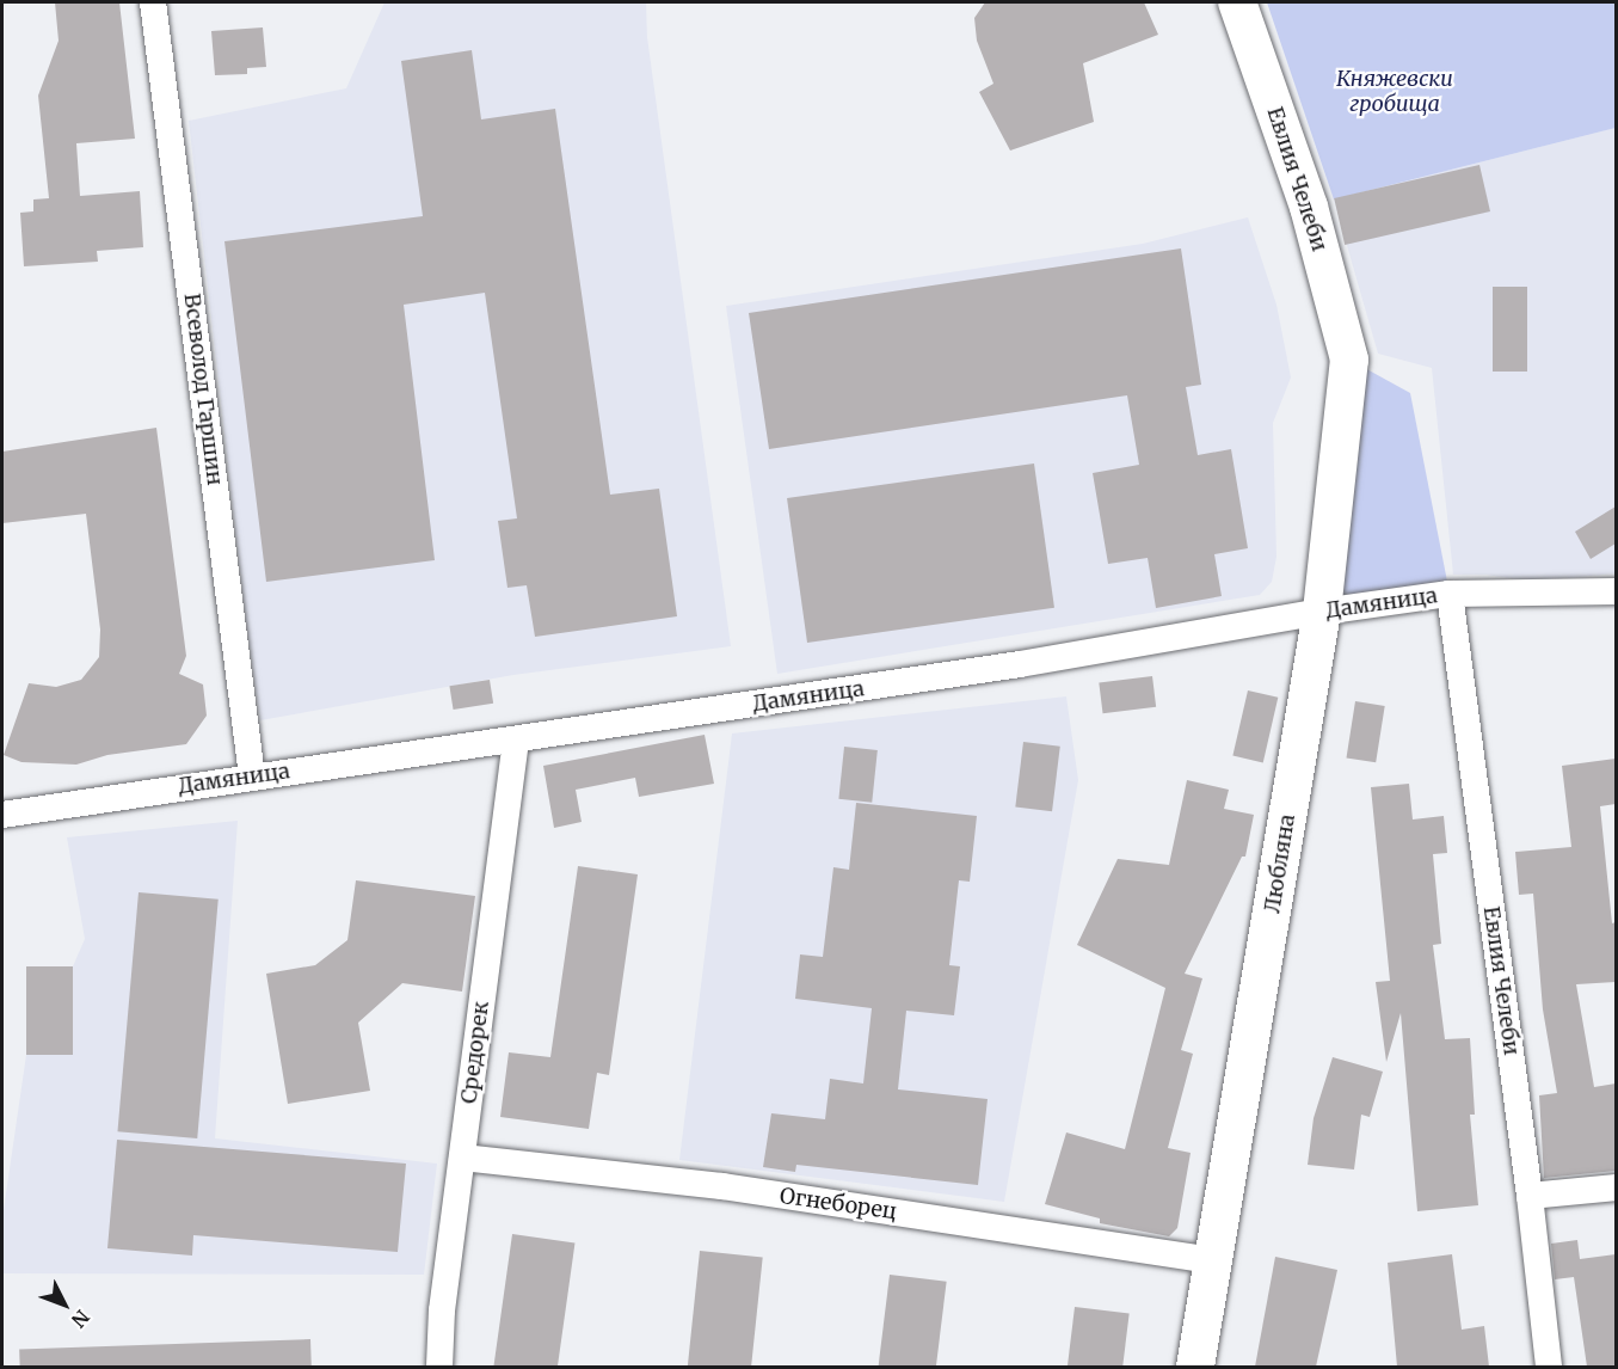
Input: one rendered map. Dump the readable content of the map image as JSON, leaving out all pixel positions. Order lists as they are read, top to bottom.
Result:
{
  "streets": {
    "street": [
      "Евлия Челеби",
      "Всеволод Гаршин",
      "Дамяница",
      "Любляна",
      "Средорек",
      "Огнеборец"
    ]
  },
  "crossings": [
    ["Евлия Челеби", "Дамяница"],
    ["Евлия Челеби", "Любляна"],
    ["Всеволод Гаршин", "Дамяница"],
    ["Дамяница", "Любляна"],
    ["Дамяница", "Средорек"],
    ["Любляна", "Огнеборец"],
    ["Средорек", "Огнеборец"]
  ],
  "parks": ["Княжевски гробища"],
  "north": "bottom right"
}
